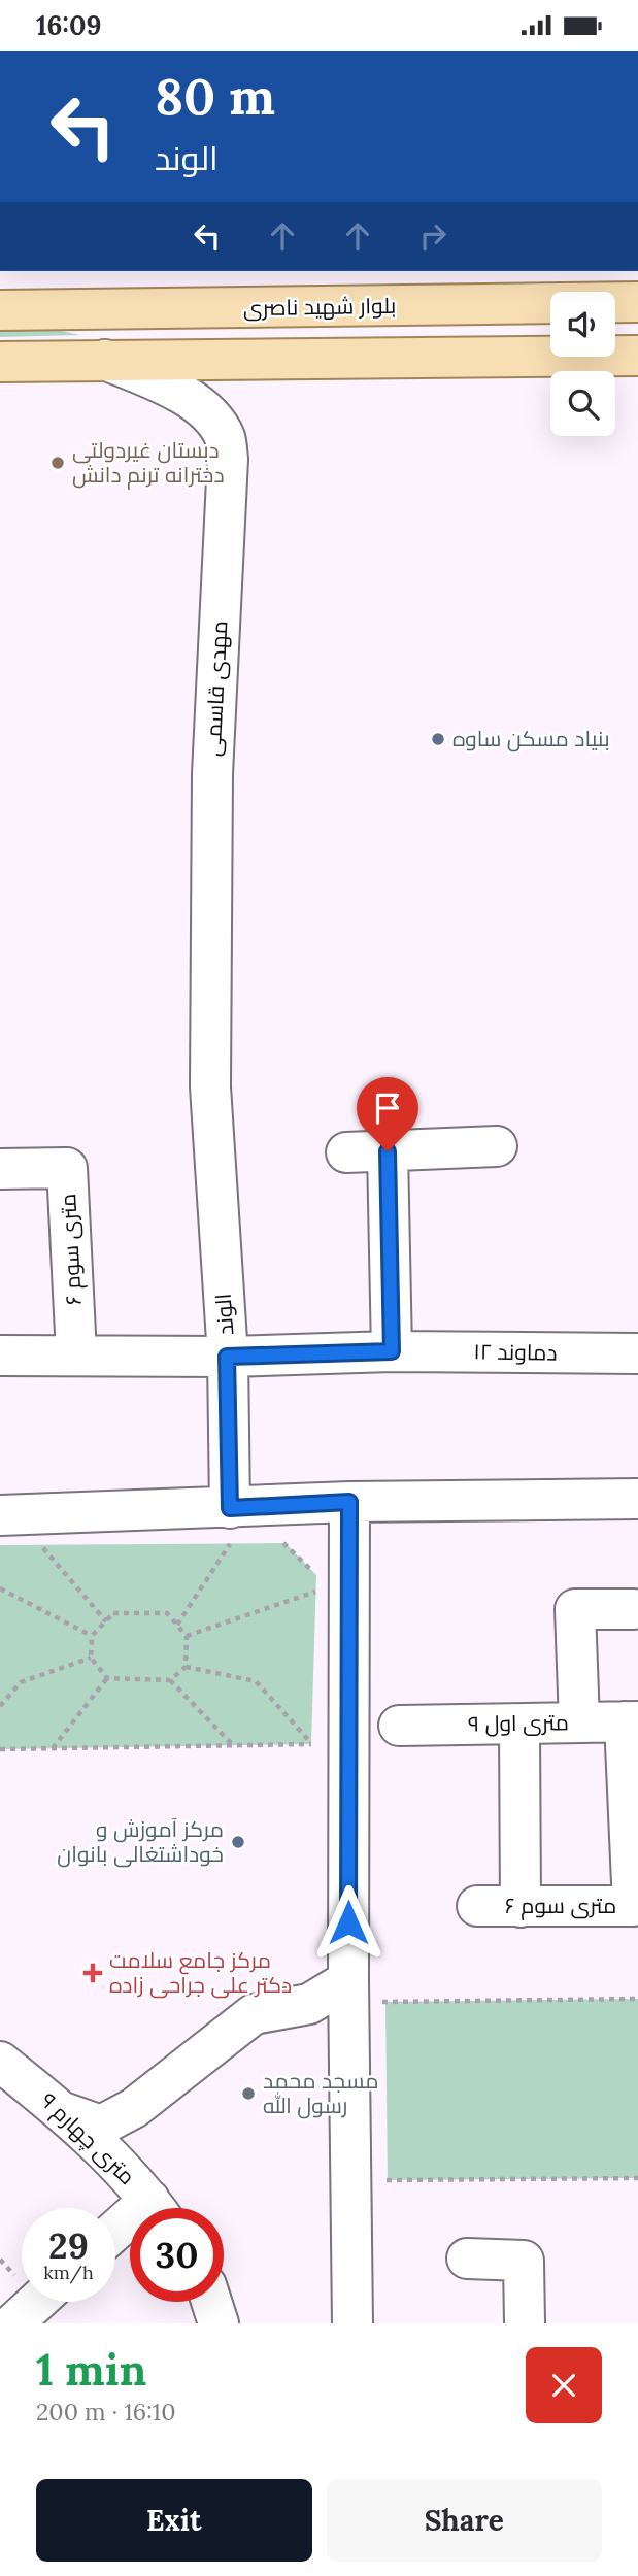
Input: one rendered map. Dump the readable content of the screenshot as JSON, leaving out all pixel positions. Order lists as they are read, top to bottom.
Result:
{
  "streets": {
    "main road": ["بلوار شهید ناصری"],
    "street": [
      "مهدی قاسمی",
      "۶ متری سوم",
      "الوند",
      "دماوند ۱۲",
      "۹ متری اول",
      "۹ متری چهارم"
    ]
  },
  "crossings": [
    ["مهدی قاسمی", "الوند"],
    ["۶ متری سوم", "دماوند ۱۲"],
    ["۶ متری سوم", "۹ متری اول"],
    ["الوند", "دماوند ۱۲"]
  ],
  "places": {
    "other": [
      "دبستان غیردولتی دخترانه ترنم دانش",
      "بنیاد مسکن ساوه",
      "مرکز آموزش و خوداشتغالی بانوان",
      "مسجد محمد رسول الله"
    ],
    "health": ["مرکز جامع سلامت دکتر علی جراحی زاده"]
  },
  "page": {
    "status": "16:09",
    "turn": ["80 m", "الوند"],
    "speed": "29 km/h",
    "limit": "30",
    "heading": ["1 min", "200 m · 16:10"],
    "buttons": ["Exit", "Share"]
  }
}
